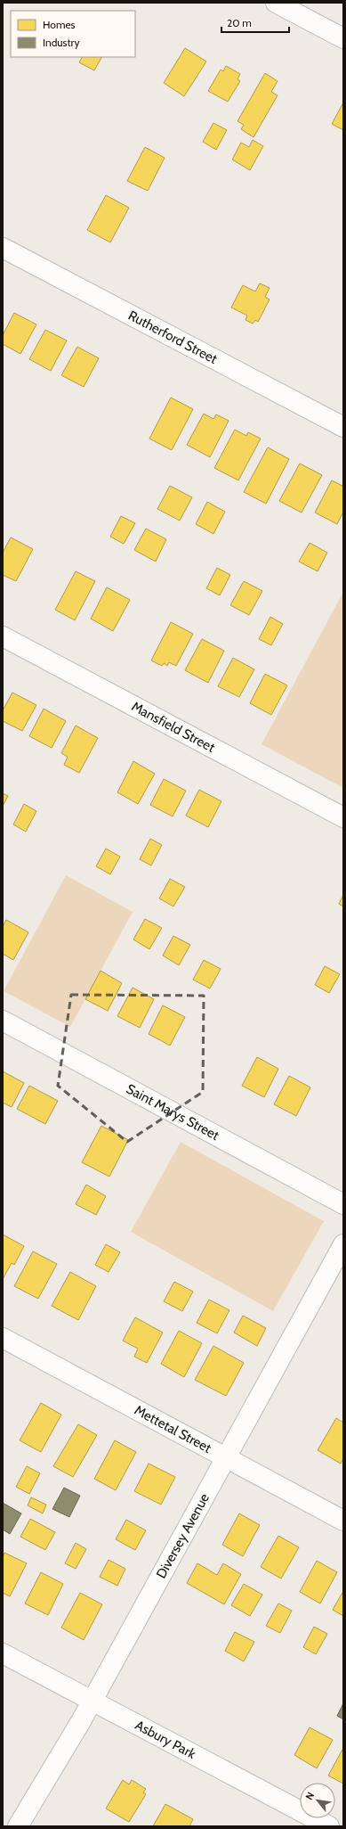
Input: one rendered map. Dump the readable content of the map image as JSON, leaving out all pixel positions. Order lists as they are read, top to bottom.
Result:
{
  "streets": {
    "street": [
      "Rutherford Street",
      "Mansfield Street",
      "Saint Marys Street",
      "Mettetal Street",
      "Diversey Avenue",
      "Asbury Park"
    ]
  },
  "crossings": [
    ["Mettetal Street", "Diversey Avenue"],
    ["Diversey Avenue", "Asbury Park"]
  ],
  "legend": ["Homes", "Industry"],
  "scale_bar": "20 m",
  "north": "top left"
}
